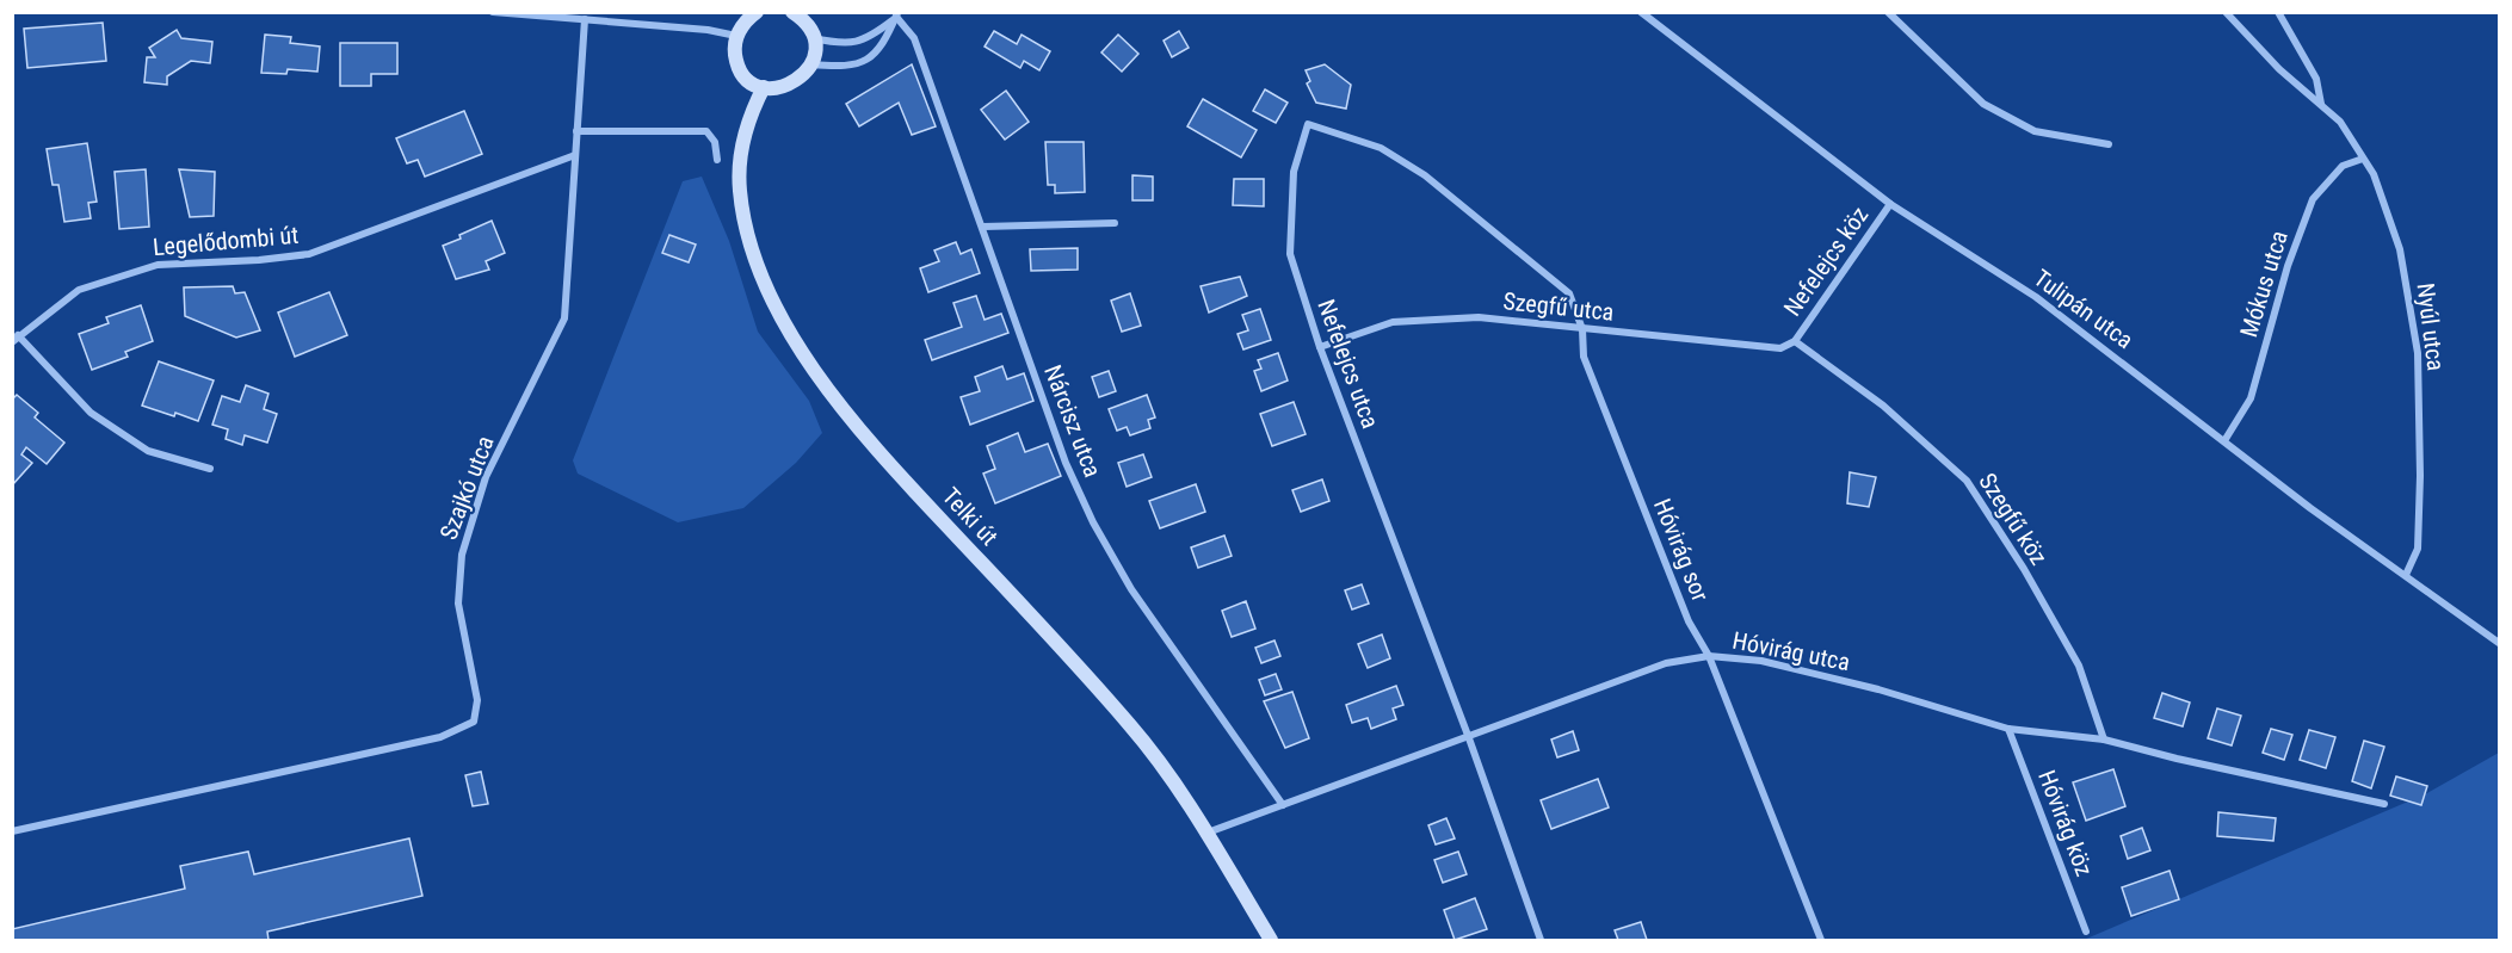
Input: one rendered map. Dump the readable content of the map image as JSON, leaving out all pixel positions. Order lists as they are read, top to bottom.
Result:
{
  "streets": {
    "main road": ["Telki út"],
    "street": [
      "Legelődombi út",
      "Nefelejcs köz",
      "Mókus utca",
      "Szegfű utca",
      "Tulipán utca",
      "Nyúl utca",
      "Nefelejcs utca",
      "Nárcisz utca",
      "Szajkó utca",
      "Szegfű köz",
      "Hóvirág sor",
      "Hóvirág utca",
      "Hóvirág köz"
    ]
  },
  "crossings": [
    ["Legelődombi út", "Szajkó utca"],
    ["Nefelejcs köz", "Szegfű utca"],
    ["Nefelejcs köz", "Tulipán utca"],
    ["Nefelejcs köz", "Szegfű köz"],
    ["Mókus utca", "Tulipán utca"],
    ["Mókus utca", "Nyúl utca"],
    ["Szegfű utca", "Nefelejcs utca"],
    ["Szegfű utca", "Szegfű köz"],
    ["Szegfű utca", "Hóvirág sor"],
    ["Tulipán utca", "Nyúl utca"],
    ["Nefelejcs utca", "Hóvirág sor"],
    ["Nefelejcs utca", "Hóvirág utca"],
    ["Nárcisz utca", "Hóvirág utca"],
    ["Telki út", "Hóvirág utca"],
    ["Szegfű köz", "Hóvirág utca"],
    ["Hóvirág sor", "Hóvirág utca"],
    ["Hóvirág utca", "Hóvirág köz"]
  ]
}
